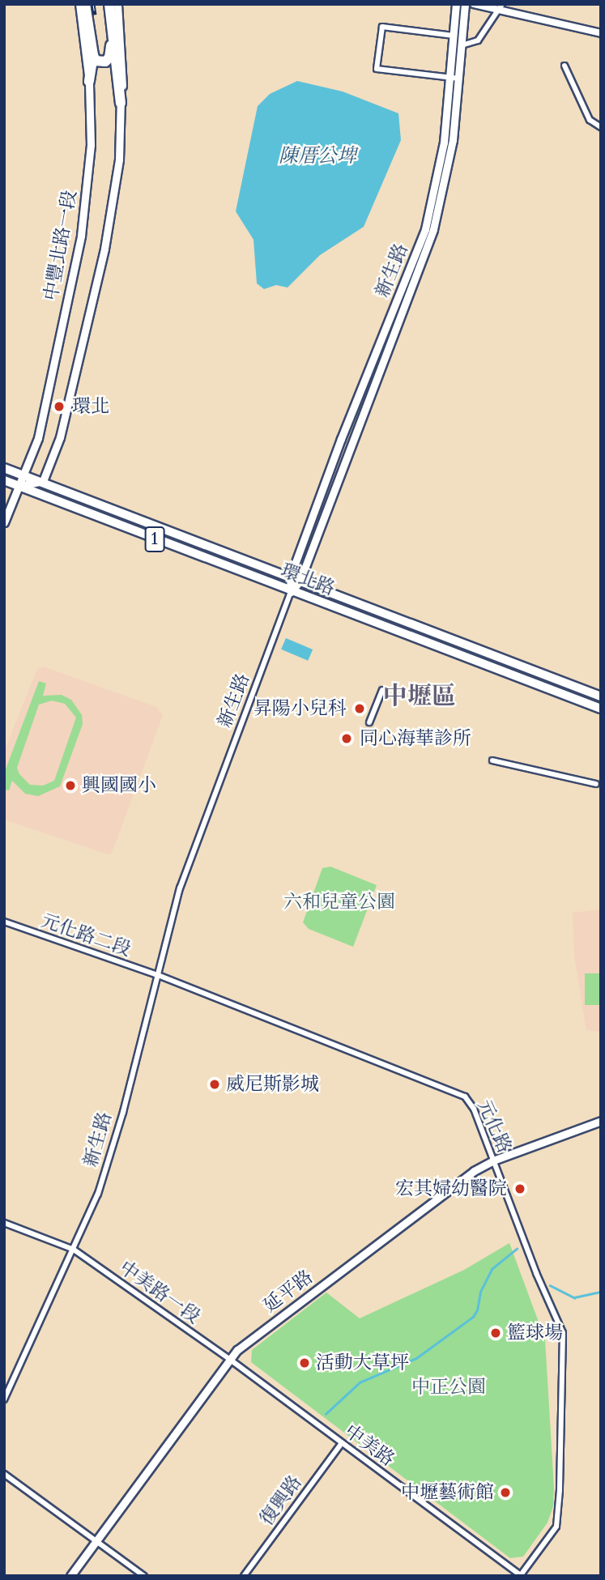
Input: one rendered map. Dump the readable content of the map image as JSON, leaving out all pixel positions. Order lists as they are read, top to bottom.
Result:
{
  "streets": {
    "main road": [
      "中豐北路一段",
      "新生路",
      "1",
      "環北路",
      "延平路"
    ],
    "street": [
      "元化路二段",
      "元化路",
      "中美路一段",
      "中美路",
      "復興路"
    ]
  },
  "crossings": [
    ["中豐北路一段", "環北路"],
    ["新生路", "環北路"],
    ["新生路", "元化路二段"],
    ["新生路", "元化路"],
    ["新生路", "中美路一段"],
    ["元化路二段", "元化路"],
    ["元化路", "延平路"],
    ["元化路", "中美路"],
    ["延平路", "中美路一段"],
    ["延平路", "中美路"],
    ["中美路一段", "中美路"],
    ["中美路", "復興路"]
  ],
  "districts": ["中壢區"],
  "water": ["陳厝公埤"],
  "parks": ["六和兒童公園", "中正公園"],
  "places": [
    "環北",
    "昇陽小兒科",
    "同心海華診所",
    "興國國小",
    "威尼斯影城",
    "宏其婦幼醫院",
    "籃球場",
    "活動大草坪",
    "中壢藝術館"
  ]
}
